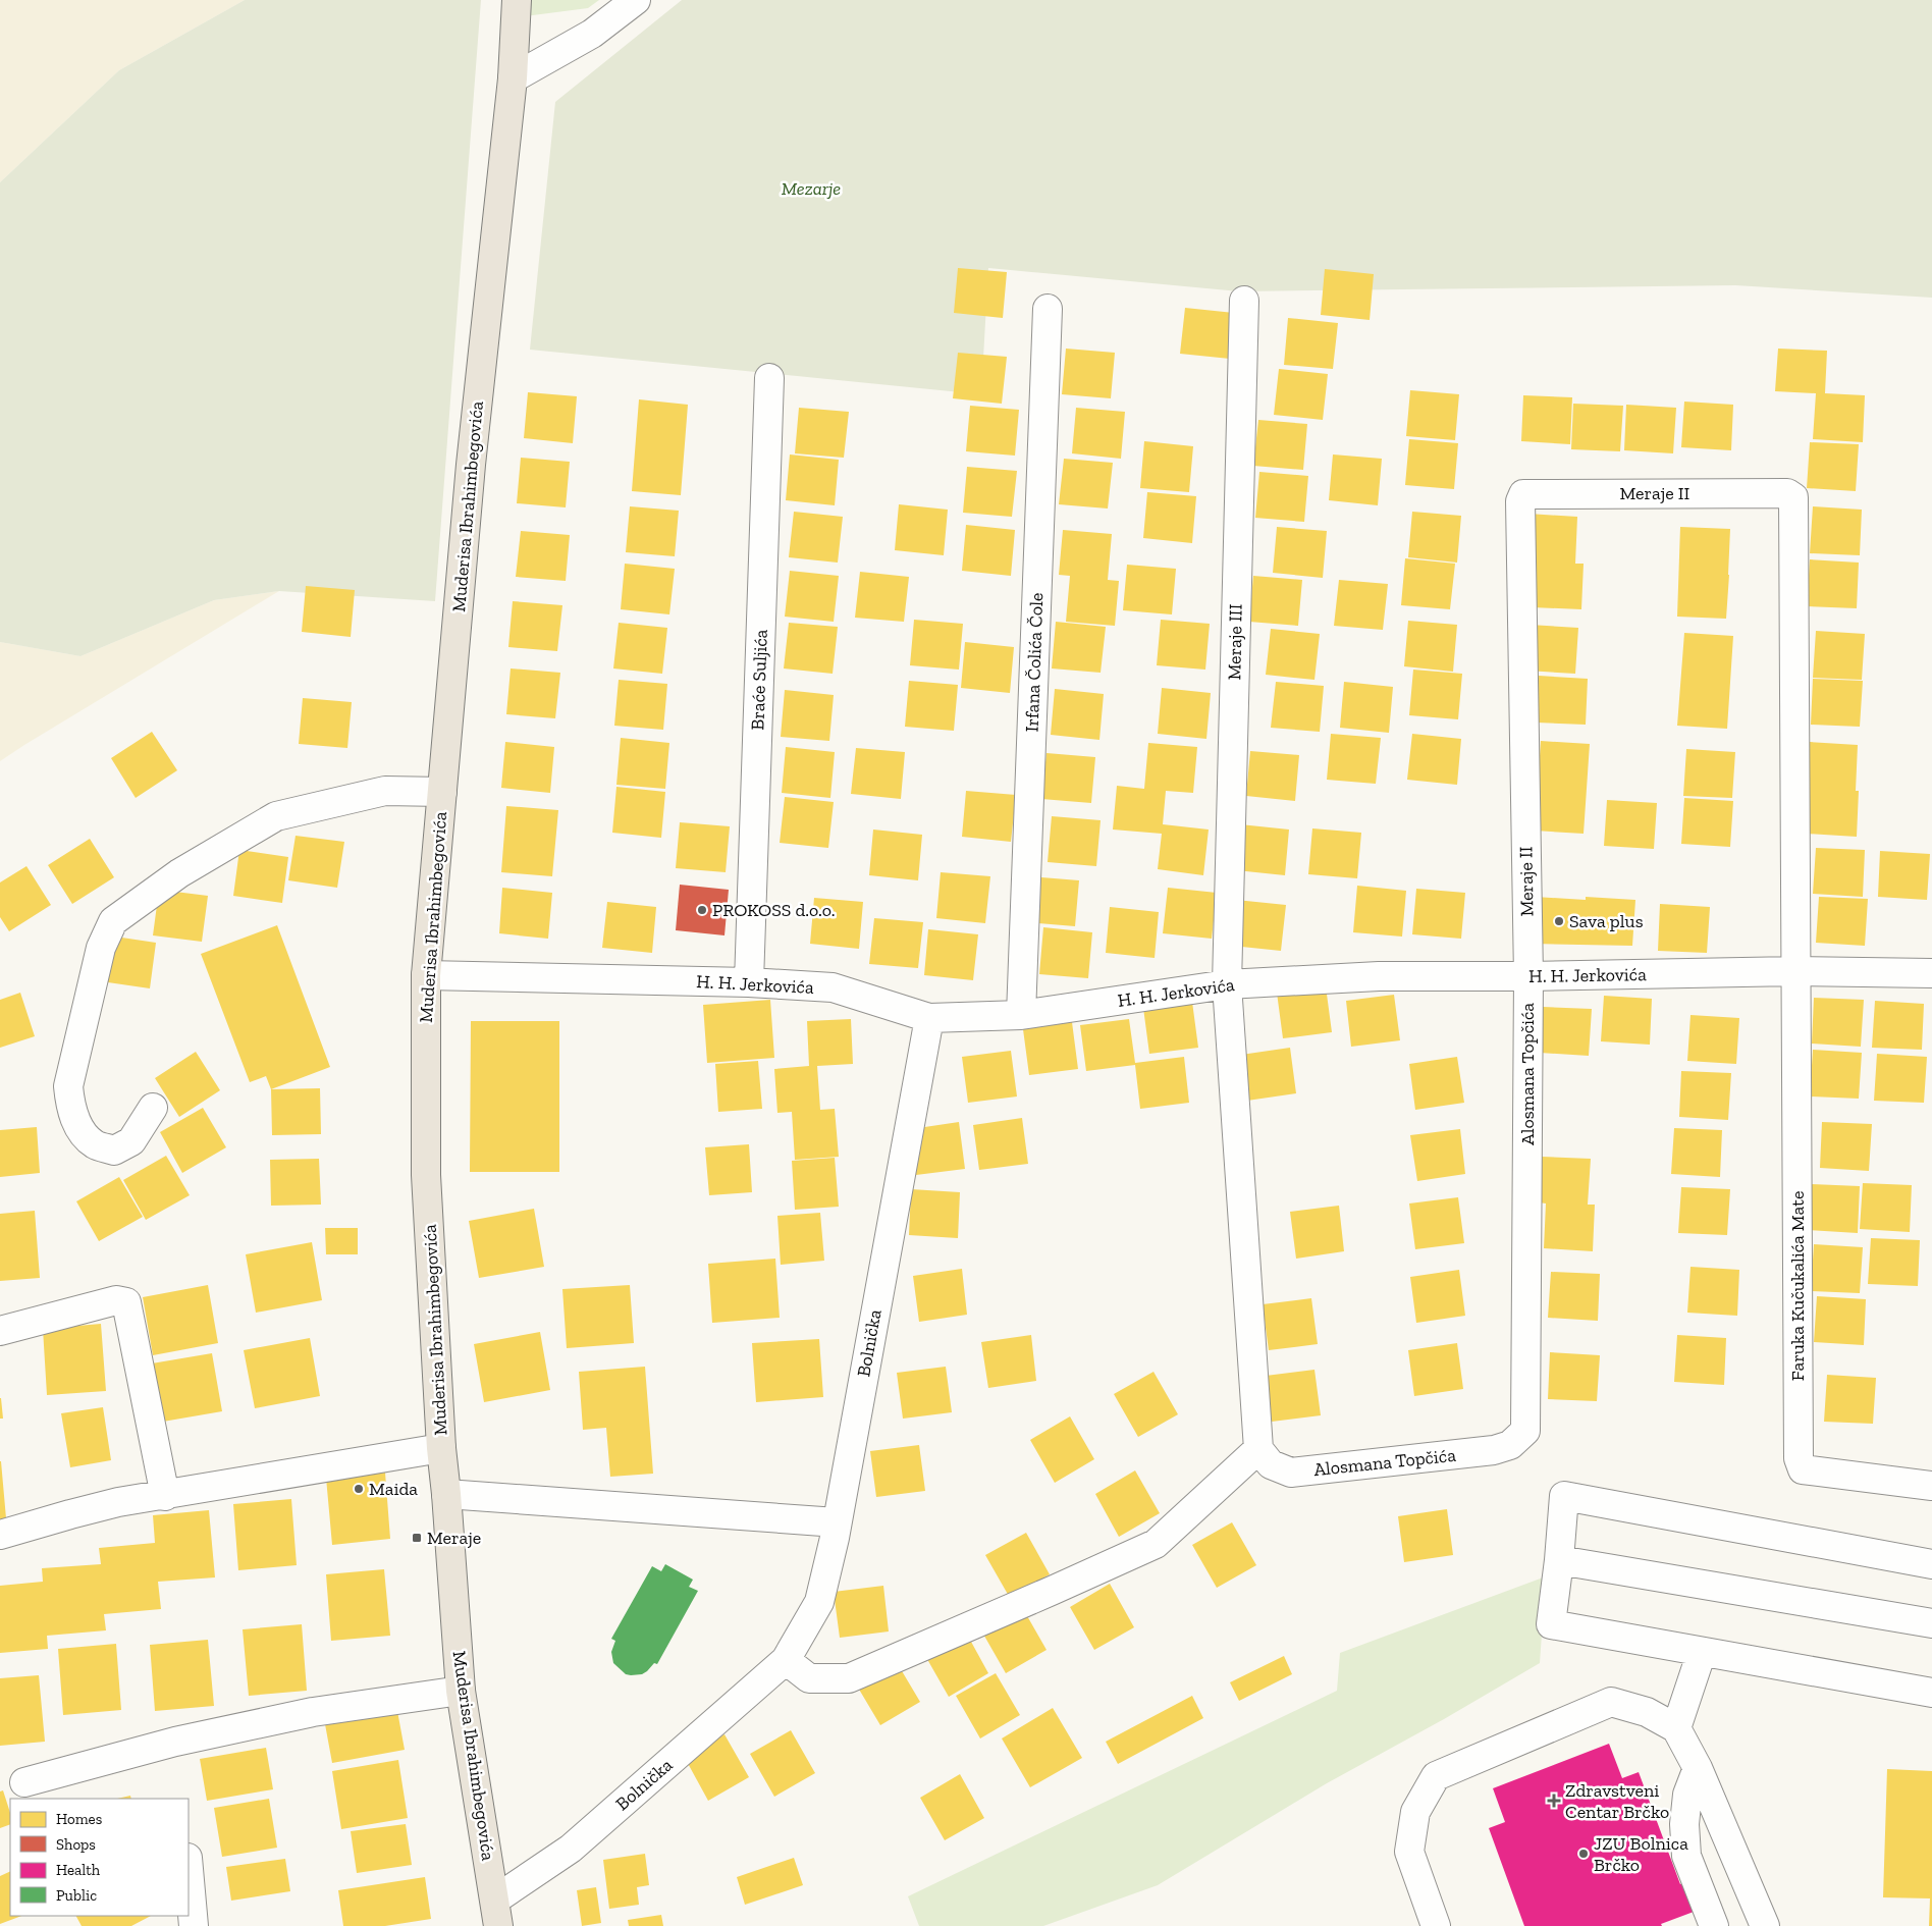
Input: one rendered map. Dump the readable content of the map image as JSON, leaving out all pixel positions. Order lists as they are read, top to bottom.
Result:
{
  "streets": {
    "main road": ["Muderisa Ibrahimbegovića"],
    "street": [
      "Meraje II",
      "Meraje III",
      "Irfana Čolića Čole",
      "Braće Suljića",
      "H. H. Jerkovića",
      "Alosmana Topčića",
      "Faruka Kučukalića Mate",
      "Bolnička"
    ]
  },
  "crossings": [
    ["Meraje II", "H. H. Jerkovića"],
    ["Meraje II", "Alosmana Topčića"],
    ["Meraje II", "Faruka Kučukalića Mate"],
    ["Muderisa Ibrahimbegovića", "H. H. Jerkovića"],
    ["Muderisa Ibrahimbegovića", "Bolnička"],
    ["Meraje III", "H. H. Jerkovića"],
    ["Irfana Čolića Čole", "H. H. Jerkovića"],
    ["Braće Suljića", "H. H. Jerkovića"],
    ["H. H. Jerkovića", "Alosmana Topčića"],
    ["H. H. Jerkovića", "Faruka Kučukalića Mate"],
    ["H. H. Jerkovića", "Bolnička"]
  ],
  "parks": ["Mezarje"],
  "places": {
    "other": [
      "PROKOSS d.o.o.",
      "Sava plus",
      "Maida",
      "JZU Bolnica Brčko"
    ],
    "transit": ["Meraje"],
    "health": ["Zdravstveni Centar Brčko"]
  },
  "legend": [
    "Homes",
    "Shops",
    "Health",
    "Public"
  ]
}
